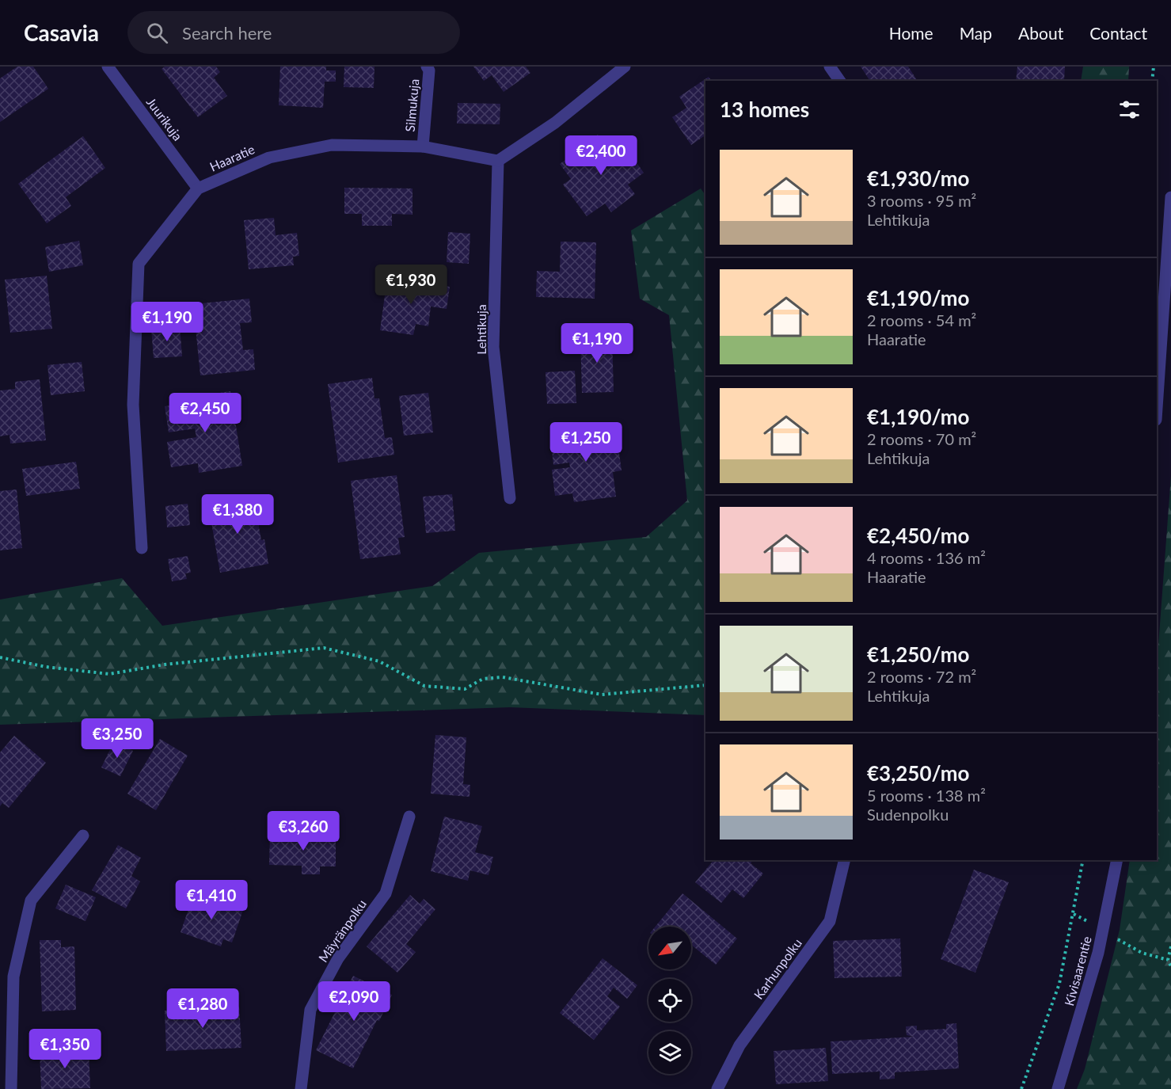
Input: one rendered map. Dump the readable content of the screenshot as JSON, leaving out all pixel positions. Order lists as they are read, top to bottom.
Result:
{
  "streets": {
    "street": [
      "Silmukuja",
      "Juurikuja",
      "Haaratie",
      "Lehtikuja",
      "Mäyränpolku",
      "Karhunpolku",
      "Kivisaarentie"
    ]
  },
  "crossings": [
    ["Silmukuja", "Haaratie"],
    ["Juurikuja", "Haaratie"],
    ["Haaratie", "Lehtikuja"]
  ],
  "north": "bottom left",
  "page": {
    "header": "Casavia",
    "search": "Search here",
    "nav": [
      "Home",
      "Map",
      "About",
      "Contact"
    ],
    "heading": "13 homes",
    "price": [
      "€2,400",
      "€1,930",
      "€1,190",
      "€1,190",
      "€2,450",
      "€1,250",
      "€1,380",
      "€3,250",
      "€3,260",
      "€1,410",
      "€2,090",
      "€1,280",
      "€1,350"
    ],
    "list": [
      {
        "name": "€1,930/mo",
        "note": "3 rooms · 95 m² · Lehtikuja"
      },
      {
        "name": "€1,190/mo",
        "note": "2 rooms · 54 m² · Haaratie"
      },
      {
        "name": "€1,190/mo",
        "note": "2 rooms · 70 m² · Lehtikuja"
      },
      {
        "name": "€2,450/mo",
        "note": "4 rooms · 136 m² · Haaratie"
      },
      {
        "name": "€1,250/mo",
        "note": "2 rooms · 72 m² · Lehtikuja"
      },
      {
        "name": "€3,250/mo",
        "note": "5 rooms · 138 m² · Sudenpolku"
      }
    ]
  }
}
